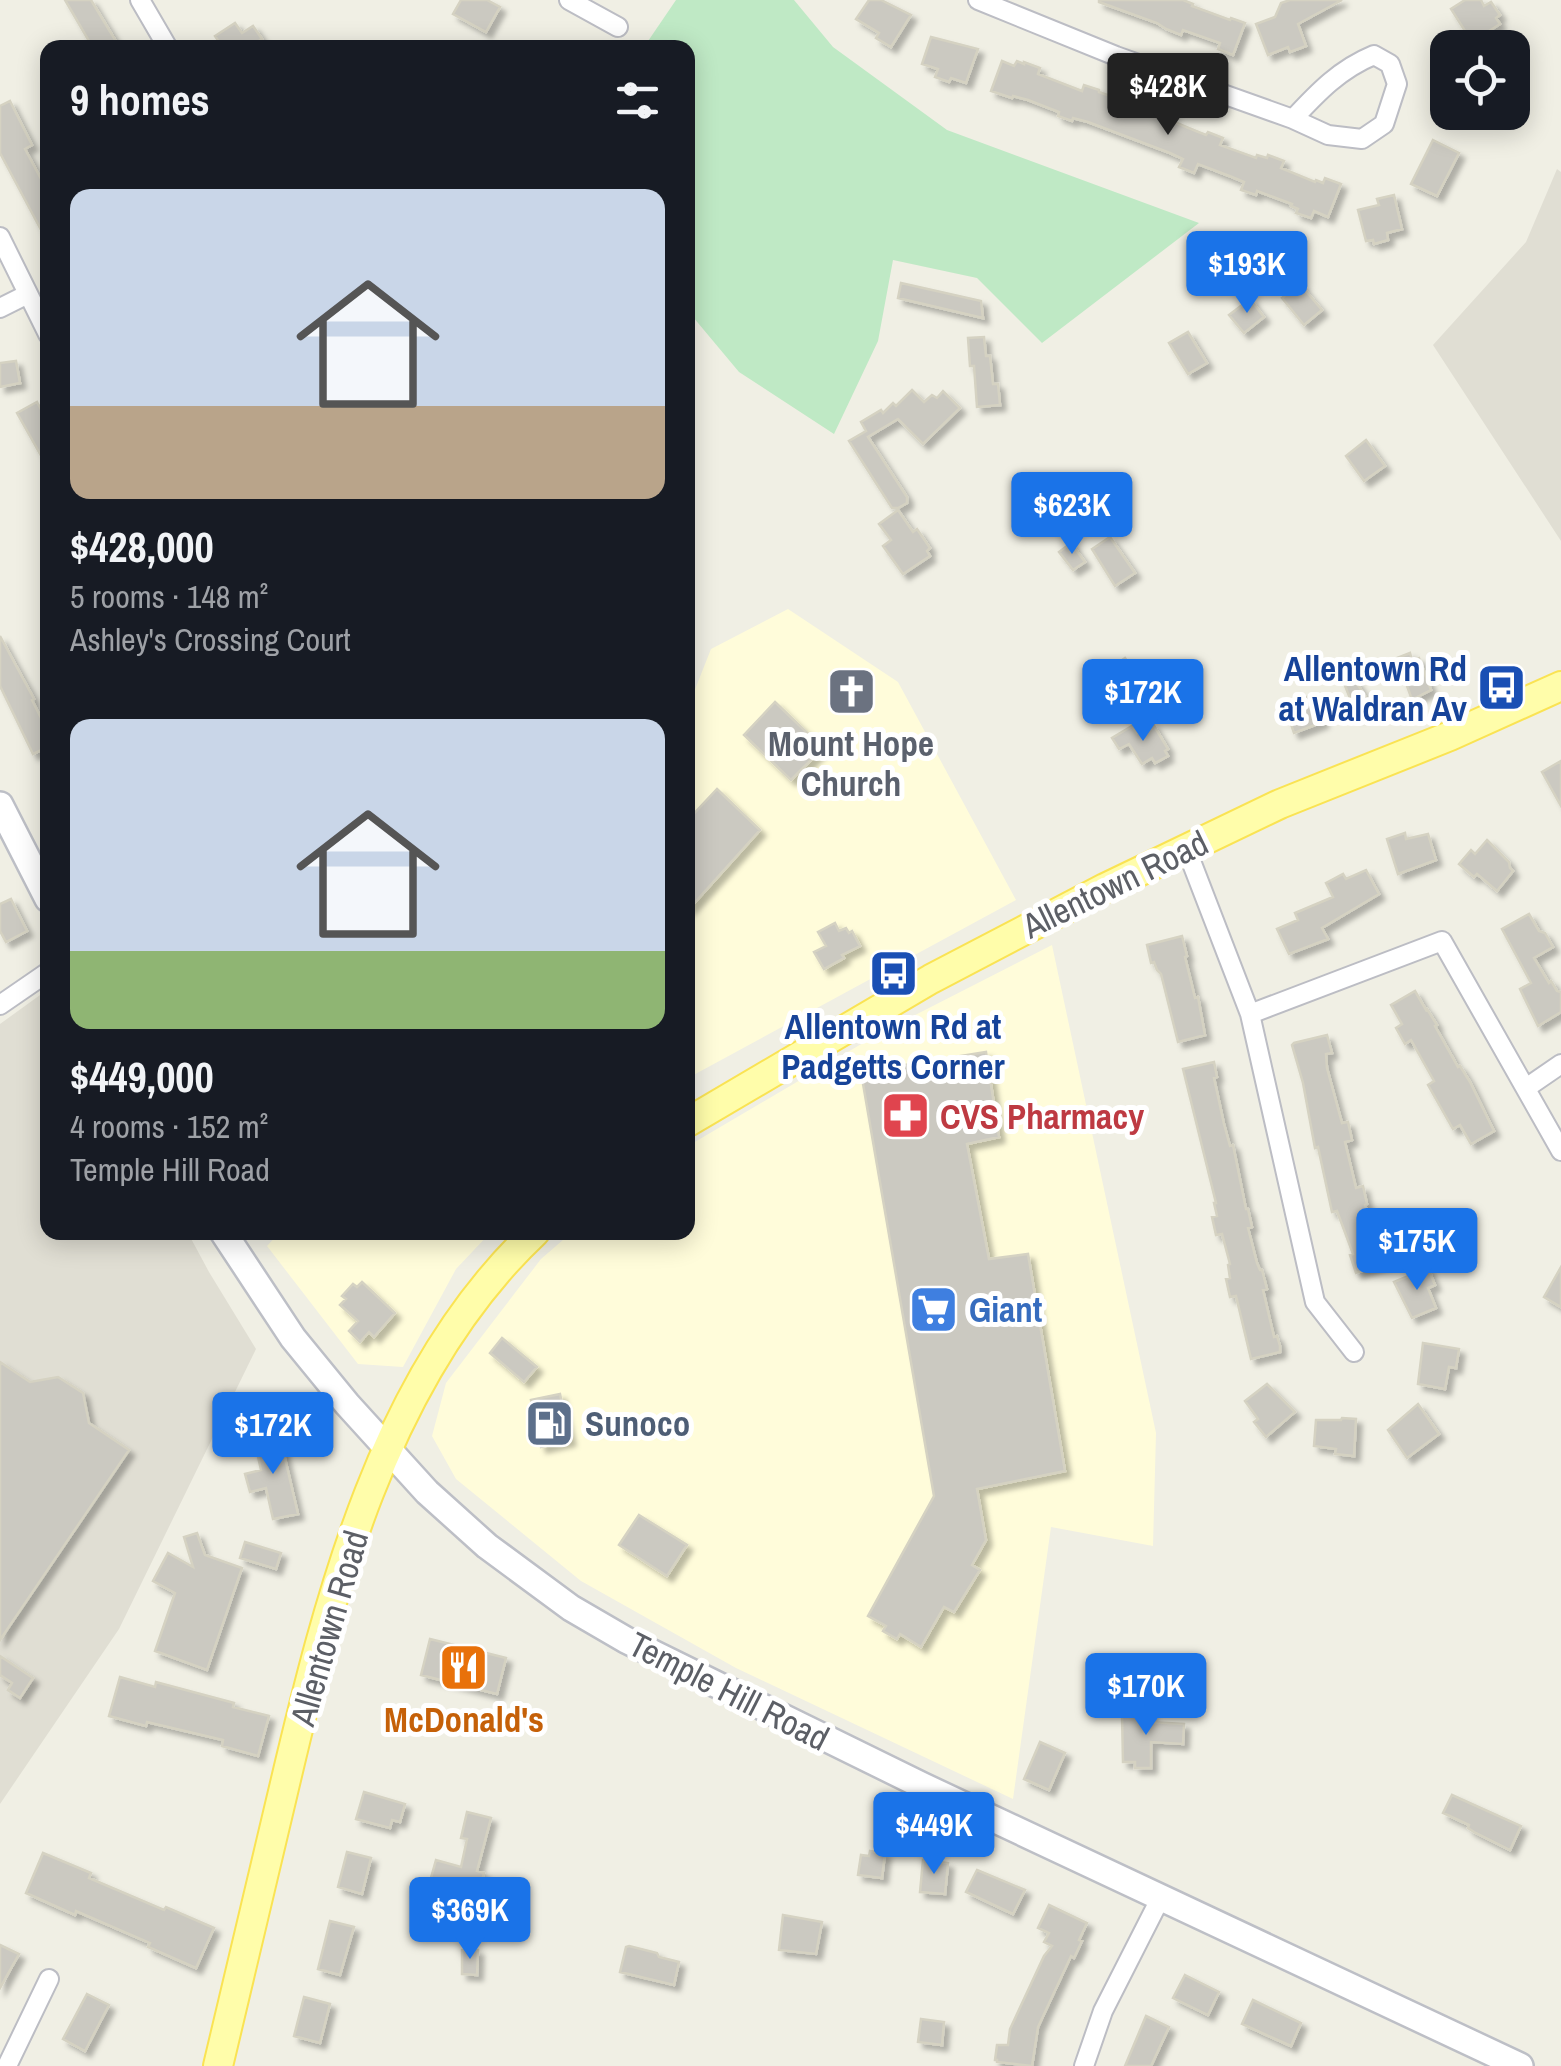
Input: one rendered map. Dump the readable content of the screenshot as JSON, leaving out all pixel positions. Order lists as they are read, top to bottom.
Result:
{
  "streets": {
    "main road": ["Allentown Road", "Temple Hill Road"]
  },
  "crossings": [
    ["Allentown Road", "Temple Hill Road"]
  ],
  "places": {
    "bus stop": ["Allentown Rd at Waldran Av", "Allentown Rd at Padgetts Corner"],
    "church": ["Mount Hope Church"],
    "pharmacy": ["CVS Pharmacy"],
    "supermarket": ["Giant"],
    "fuel station": ["Sunoco"],
    "restaurant": ["McDonald's"]
  },
  "page": {
    "heading": "9 homes",
    "price": [
      "$428K",
      "$193K",
      "$623K",
      "$172K",
      "$175K",
      "$172K",
      "$170K",
      "$449K",
      "$369K"
    ],
    "list": [
      {
        "name": "$428,000",
        "note": "5 rooms · 148 m² · Ashley's Crossing Court"
      },
      {
        "name": "$449,000",
        "note": "4 rooms · 152 m² · Temple Hill Road"
      }
    ]
  }
}
